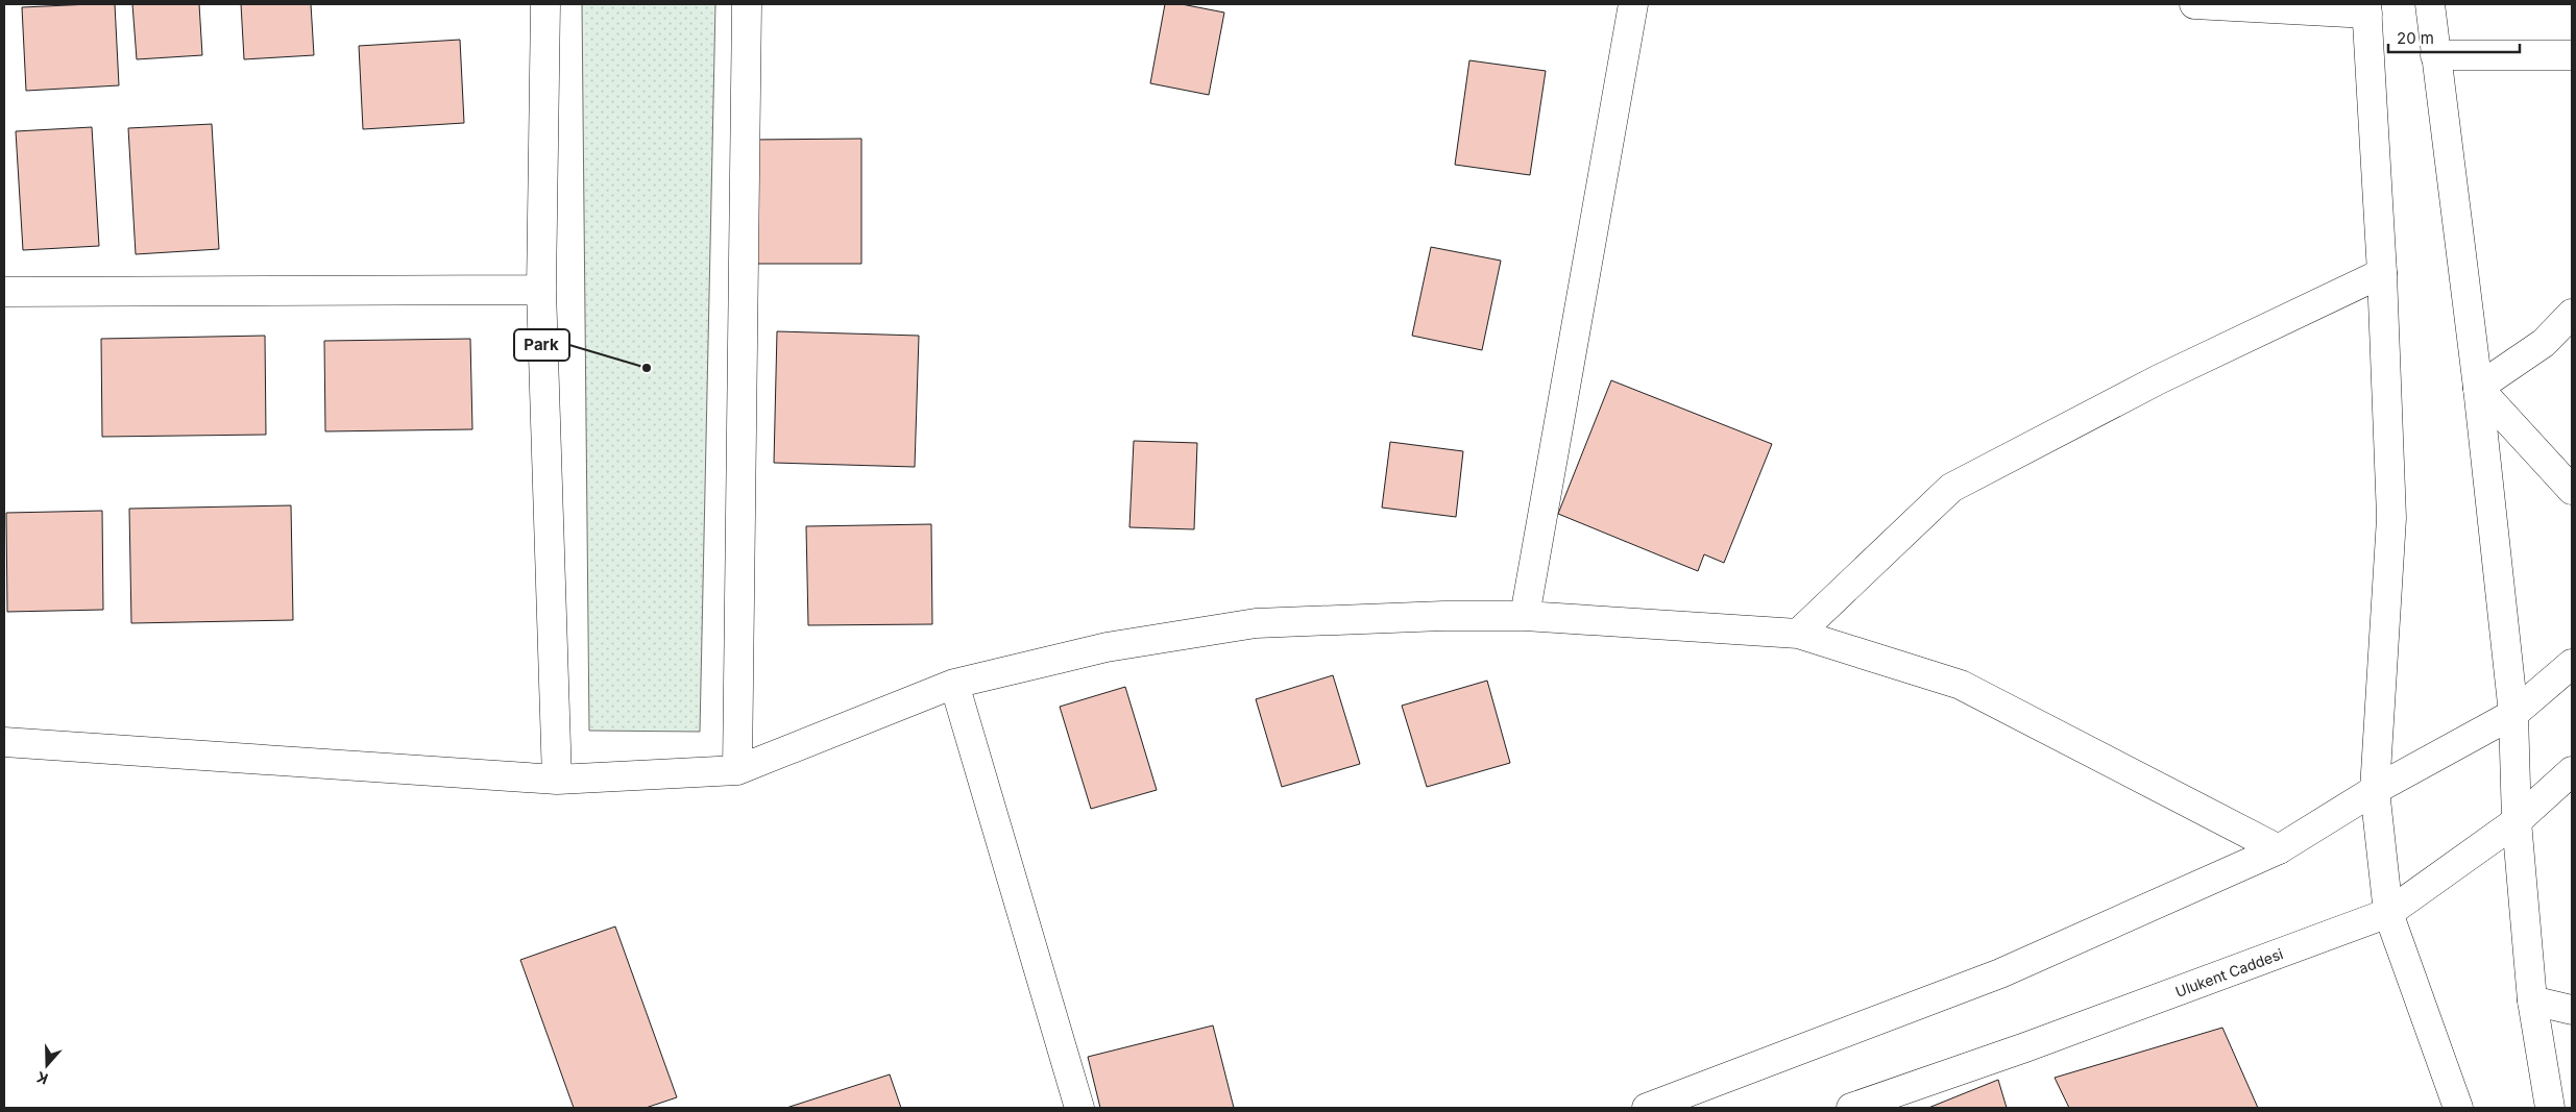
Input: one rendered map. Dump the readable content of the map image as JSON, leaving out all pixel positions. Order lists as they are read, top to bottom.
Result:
{
  "streets": {
    "street": ["Ulukent Caddesi"]
  },
  "places": ["Park"],
  "scale_bar": "20 m",
  "north": "bottom"
}
